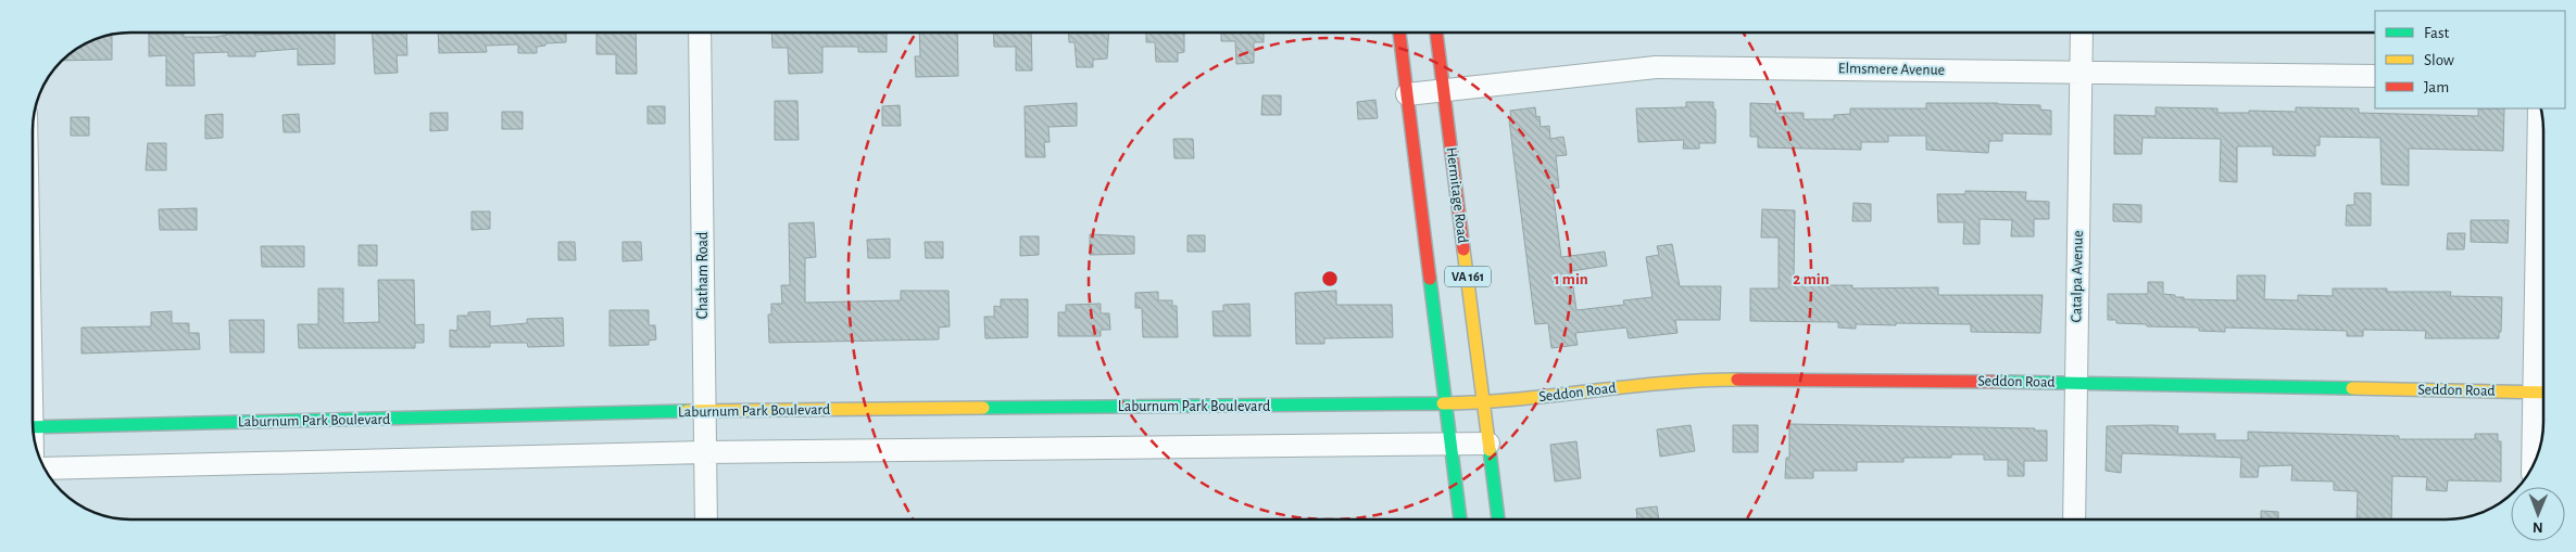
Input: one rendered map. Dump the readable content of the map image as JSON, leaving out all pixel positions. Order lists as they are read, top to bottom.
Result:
{
  "streets": {
    "street": [
      "Elmsmere Avenue",
      "Hermitage Road",
      "Chatham Road",
      "VA 161",
      "Catalpa Avenue",
      "Seddon Road",
      "Laburnum Park Boulevard"
    ]
  },
  "crossings": [
    ["Elmsmere Avenue", "Hermitage Road"],
    ["Elmsmere Avenue", "VA 161"],
    ["Elmsmere Avenue", "Catalpa Avenue"],
    ["Hermitage Road", "Seddon Road"],
    ["Hermitage Road", "Laburnum Park Boulevard"],
    ["Chatham Road", "Laburnum Park Boulevard"],
    ["VA 161", "Laburnum Park Boulevard"],
    ["Catalpa Avenue", "Seddon Road"],
    ["Seddon Road", "Laburnum Park Boulevard"]
  ],
  "legend": ["Fast", "Slow", "Jam"],
  "north": "bottom",
  "rings": ["1 min", "2 min"]
}
